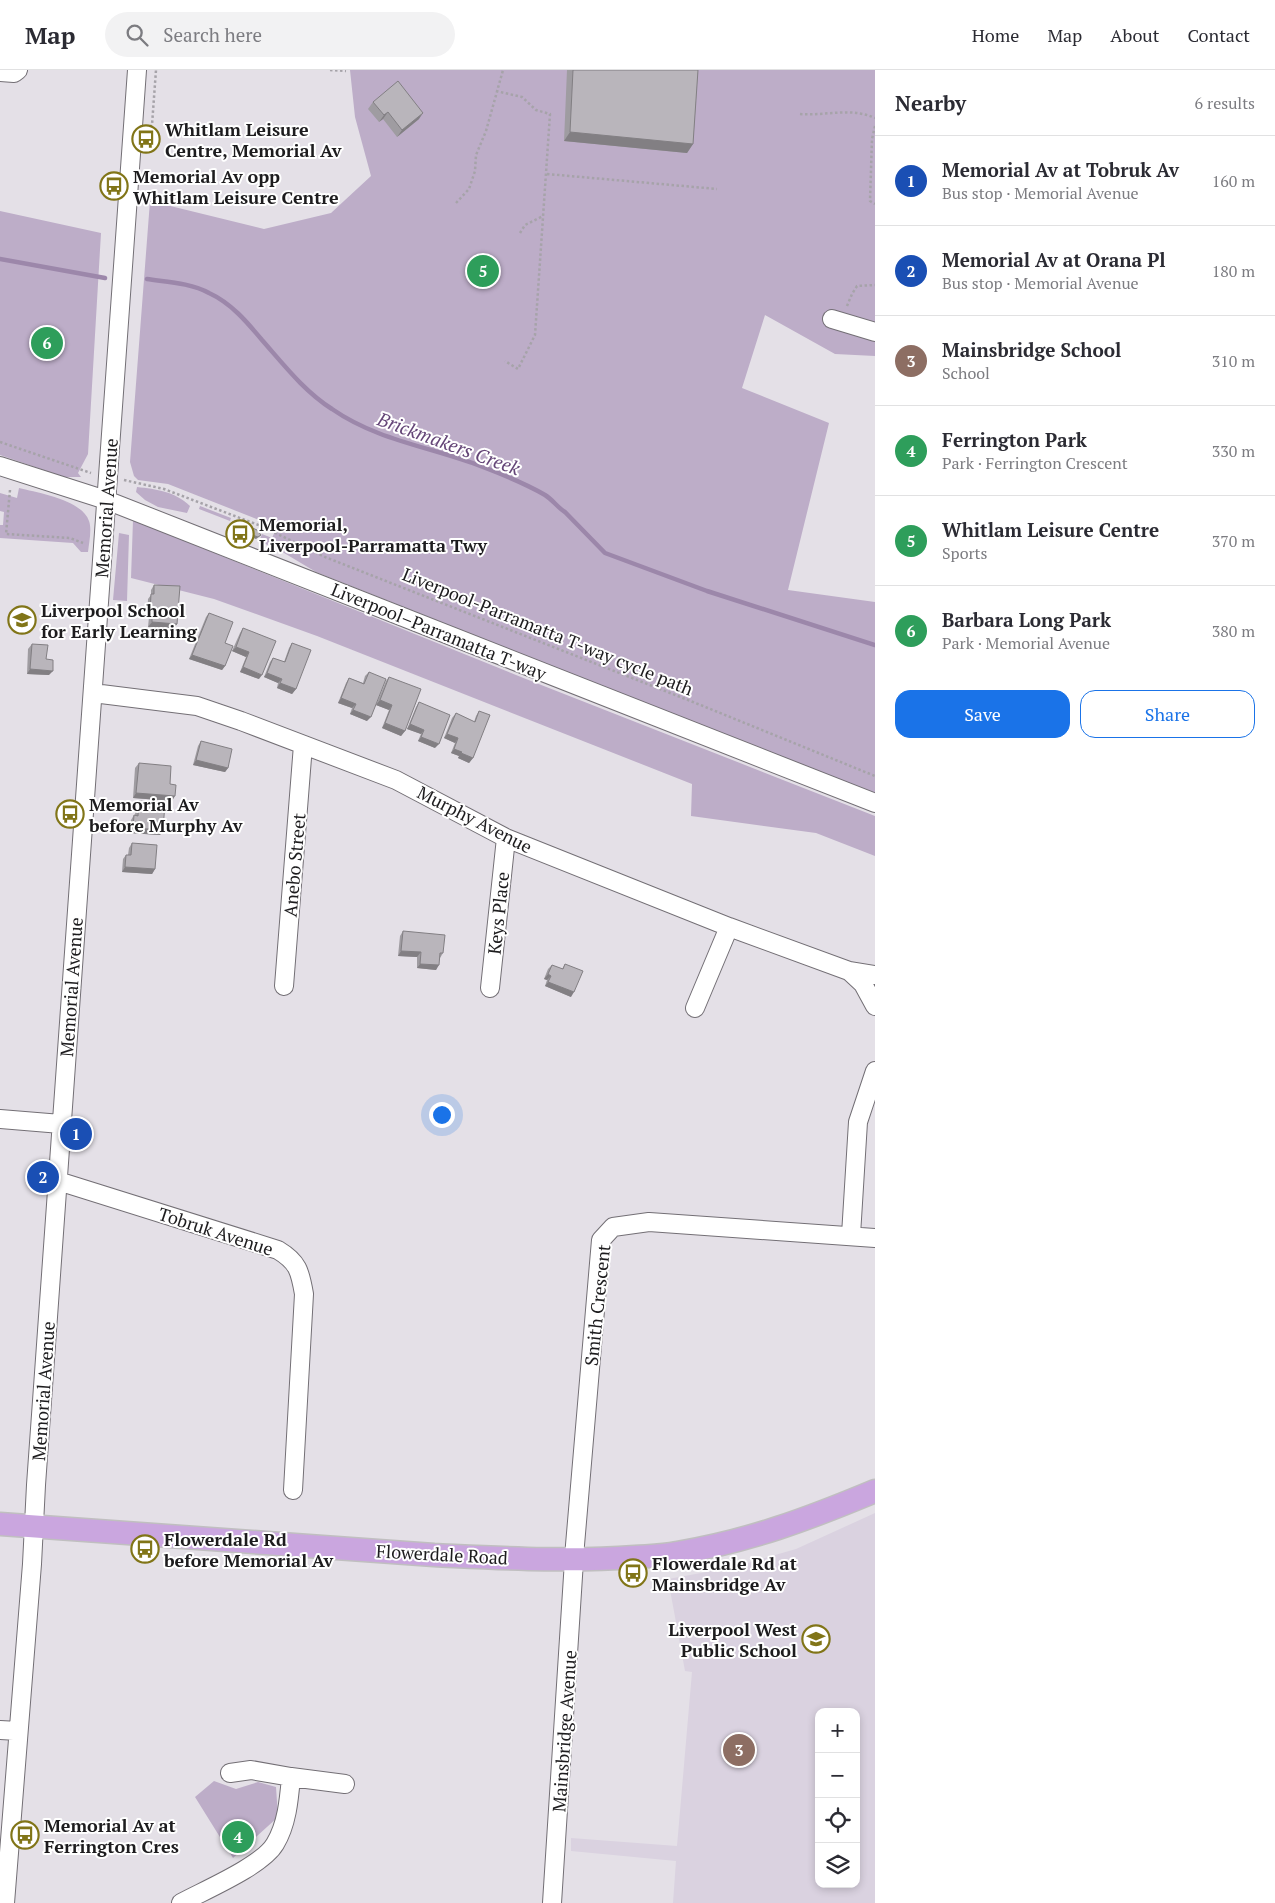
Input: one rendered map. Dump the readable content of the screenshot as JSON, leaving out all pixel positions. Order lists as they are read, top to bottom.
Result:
{
  "streets": {
    "main road": ["Flowerdale Road"],
    "street": [
      "Memorial Avenue",
      "Liverpool–Parramatta T-way",
      "Murphy Avenue",
      "Anebo Street",
      "Keys Place",
      "Tobruk Avenue",
      "Smith Crescent",
      "Mainsbridge Avenue"
    ],
    "path": ["Liverpool-Parramatta T-way cycle path"]
  },
  "crossings": [
    ["Memorial Avenue", "Liverpool–Parramatta T-way"],
    ["Memorial Avenue", "Murphy Avenue"],
    ["Memorial Avenue", "Tobruk Avenue"],
    ["Memorial Avenue", "Flowerdale Road"],
    ["Murphy Avenue", "Anebo Street"],
    ["Murphy Avenue", "Keys Place"],
    ["Smith Crescent", "Flowerdale Road"],
    ["Smith Crescent", "Mainsbridge Avenue"],
    ["Flowerdale Road", "Mainsbridge Avenue"]
  ],
  "water": ["Brickmakers Creek"],
  "places": {
    "bus stop": [
      "Whitlam Leisure Centre, Memorial Av",
      "Memorial Av opp Whitlam Leisure Centre",
      "Memorial, Liverpool-Parramatta Twy",
      "Memorial Av before Murphy Av",
      "Flowerdale Rd before Memorial Av",
      "Flowerdale Rd at Mainsbridge Av",
      "Memorial Av at Ferrington Cres"
    ],
    "school or university": ["Liverpool School for Early Learning", "Liverpool West Public School"]
  },
  "page": {
    "header": "Map",
    "search": "Search here",
    "nav": [
      "Home",
      "Map",
      "About",
      "Contact"
    ],
    "heading": ["Nearby", "6 results"],
    "list": [
      {
        "mark": "1",
        "name": "Memorial Av at Tobruk Av",
        "note": "Bus stop · Memorial Avenue",
        "value": "160 m"
      },
      {
        "mark": "2",
        "name": "Memorial Av at Orana Pl",
        "note": "Bus stop · Memorial Avenue",
        "value": "180 m"
      },
      {
        "mark": "3",
        "name": "Mainsbridge School",
        "note": "School",
        "value": "310 m"
      },
      {
        "mark": "4",
        "name": "Ferrington Park",
        "note": "Park · Ferrington Crescent",
        "value": "330 m"
      },
      {
        "mark": "5",
        "name": "Whitlam Leisure Centre",
        "note": "Sports",
        "value": "370 m"
      },
      {
        "mark": "6",
        "name": "Barbara Long Park",
        "note": "Park · Memorial Avenue",
        "value": "380 m"
      }
    ],
    "pins": [
      "5",
      "6",
      "1",
      "2",
      "3",
      "4"
    ],
    "buttons": ["Save", "Share"],
    "map_buttons": ["+", "−"]
  }
}
